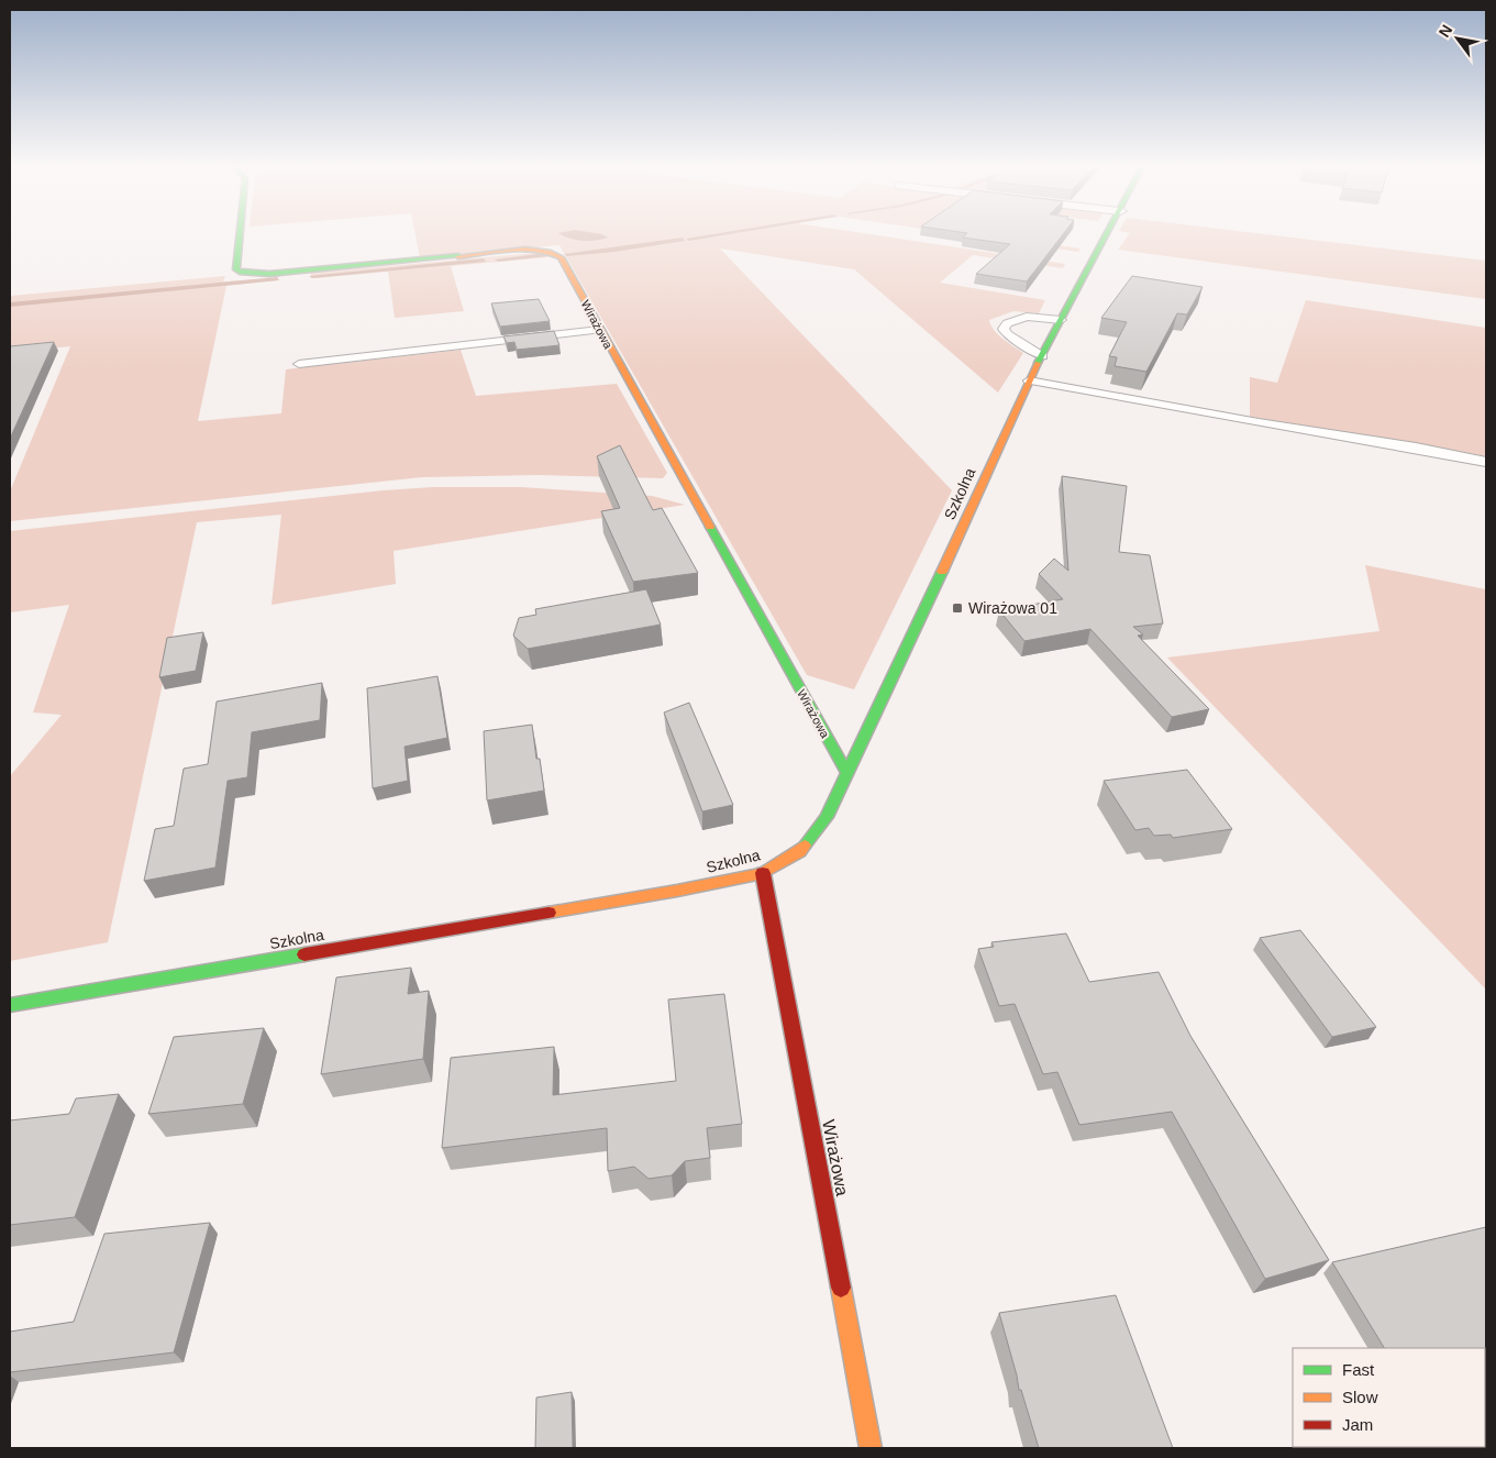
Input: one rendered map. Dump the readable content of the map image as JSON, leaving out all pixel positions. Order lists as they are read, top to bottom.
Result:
{
  "streets": {
    "street": ["Wirażowa", "Szkolna"]
  },
  "crossings": [
    ["Wirażowa", "Szkolna"]
  ],
  "places": {
    "transit": ["Wirażowa 01"]
  },
  "legend": ["Fast", "Slow", "Jam"],
  "north": "top left"
}
